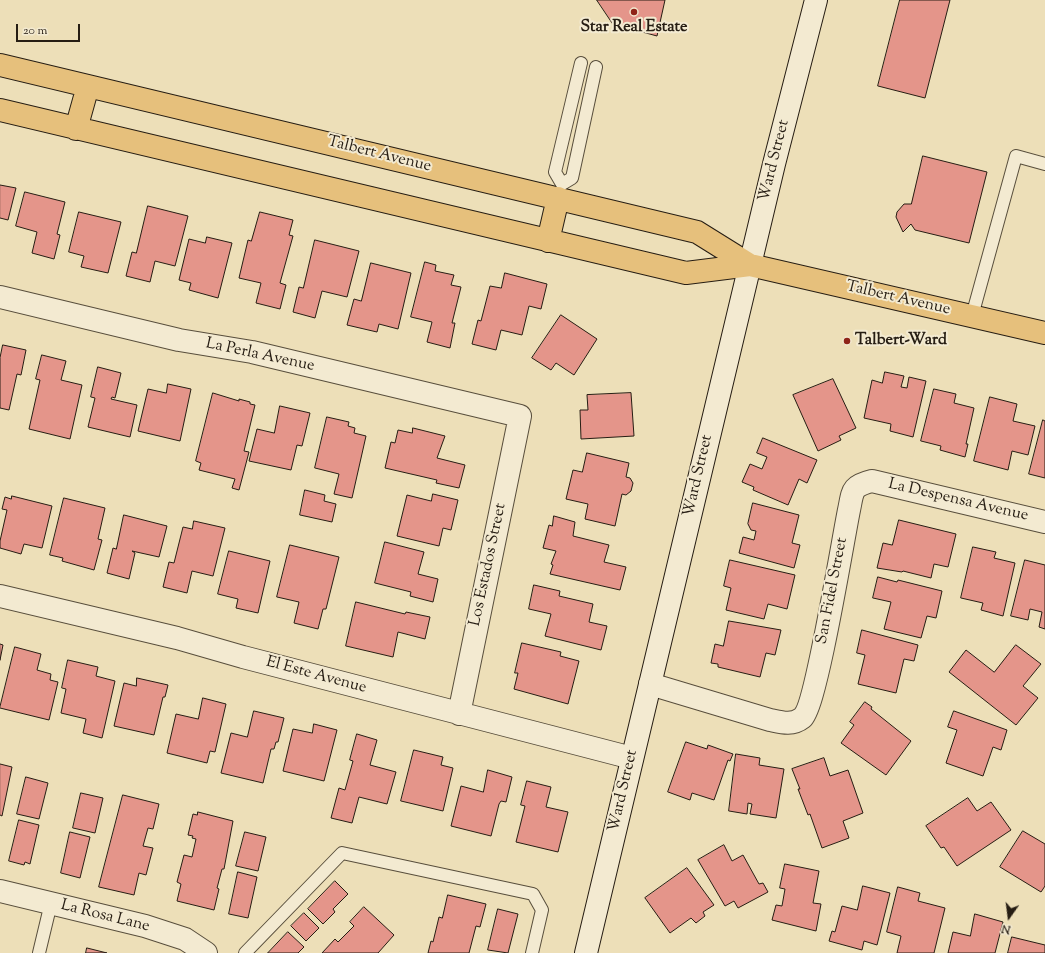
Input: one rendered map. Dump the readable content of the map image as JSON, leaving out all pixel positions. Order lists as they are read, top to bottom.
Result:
{
  "streets": {
    "main road": ["Talbert Avenue"],
    "street": [
      "Ward Street",
      "La Perla Avenue",
      "La Despensa Avenue",
      "Los Estados Street",
      "San Fidel Street",
      "El Este Avenue",
      "La Rosa Lane"
    ]
  },
  "crossings": [
    ["Talbert Avenue", "Ward Street"],
    ["Ward Street", "San Fidel Street"],
    ["Ward Street", "El Este Avenue"],
    ["La Perla Avenue", "Los Estados Street"],
    ["La Despensa Avenue", "San Fidel Street"],
    ["Los Estados Street", "El Este Avenue"]
  ],
  "places": ["Star Real Estate", "Talbert-Ward"],
  "scale_bar": "20 m",
  "north": "bottom"
}
